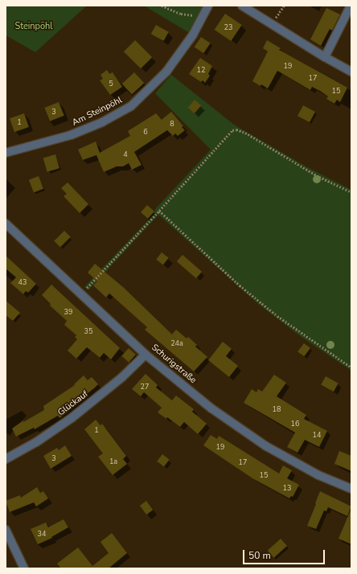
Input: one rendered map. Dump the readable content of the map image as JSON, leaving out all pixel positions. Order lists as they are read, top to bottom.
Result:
{
  "streets": {
    "street": ["Am Steinpöhl", "Schurigstraße", "Glückauf"]
  },
  "crossings": [
    ["Schurigstraße", "Glückauf"]
  ],
  "parks": ["Steinpöhl"],
  "house_numbers": [
    "23",
    "19",
    "12",
    "17",
    "5",
    "15",
    "3",
    "1",
    "8",
    "6",
    "4",
    "43",
    "39",
    "35",
    "24a",
    "27",
    "18",
    "16",
    "1",
    "14",
    "19",
    "3",
    "1a",
    "17",
    "15",
    "13",
    "34"
  ],
  "scale_bar": "50 m"
}
